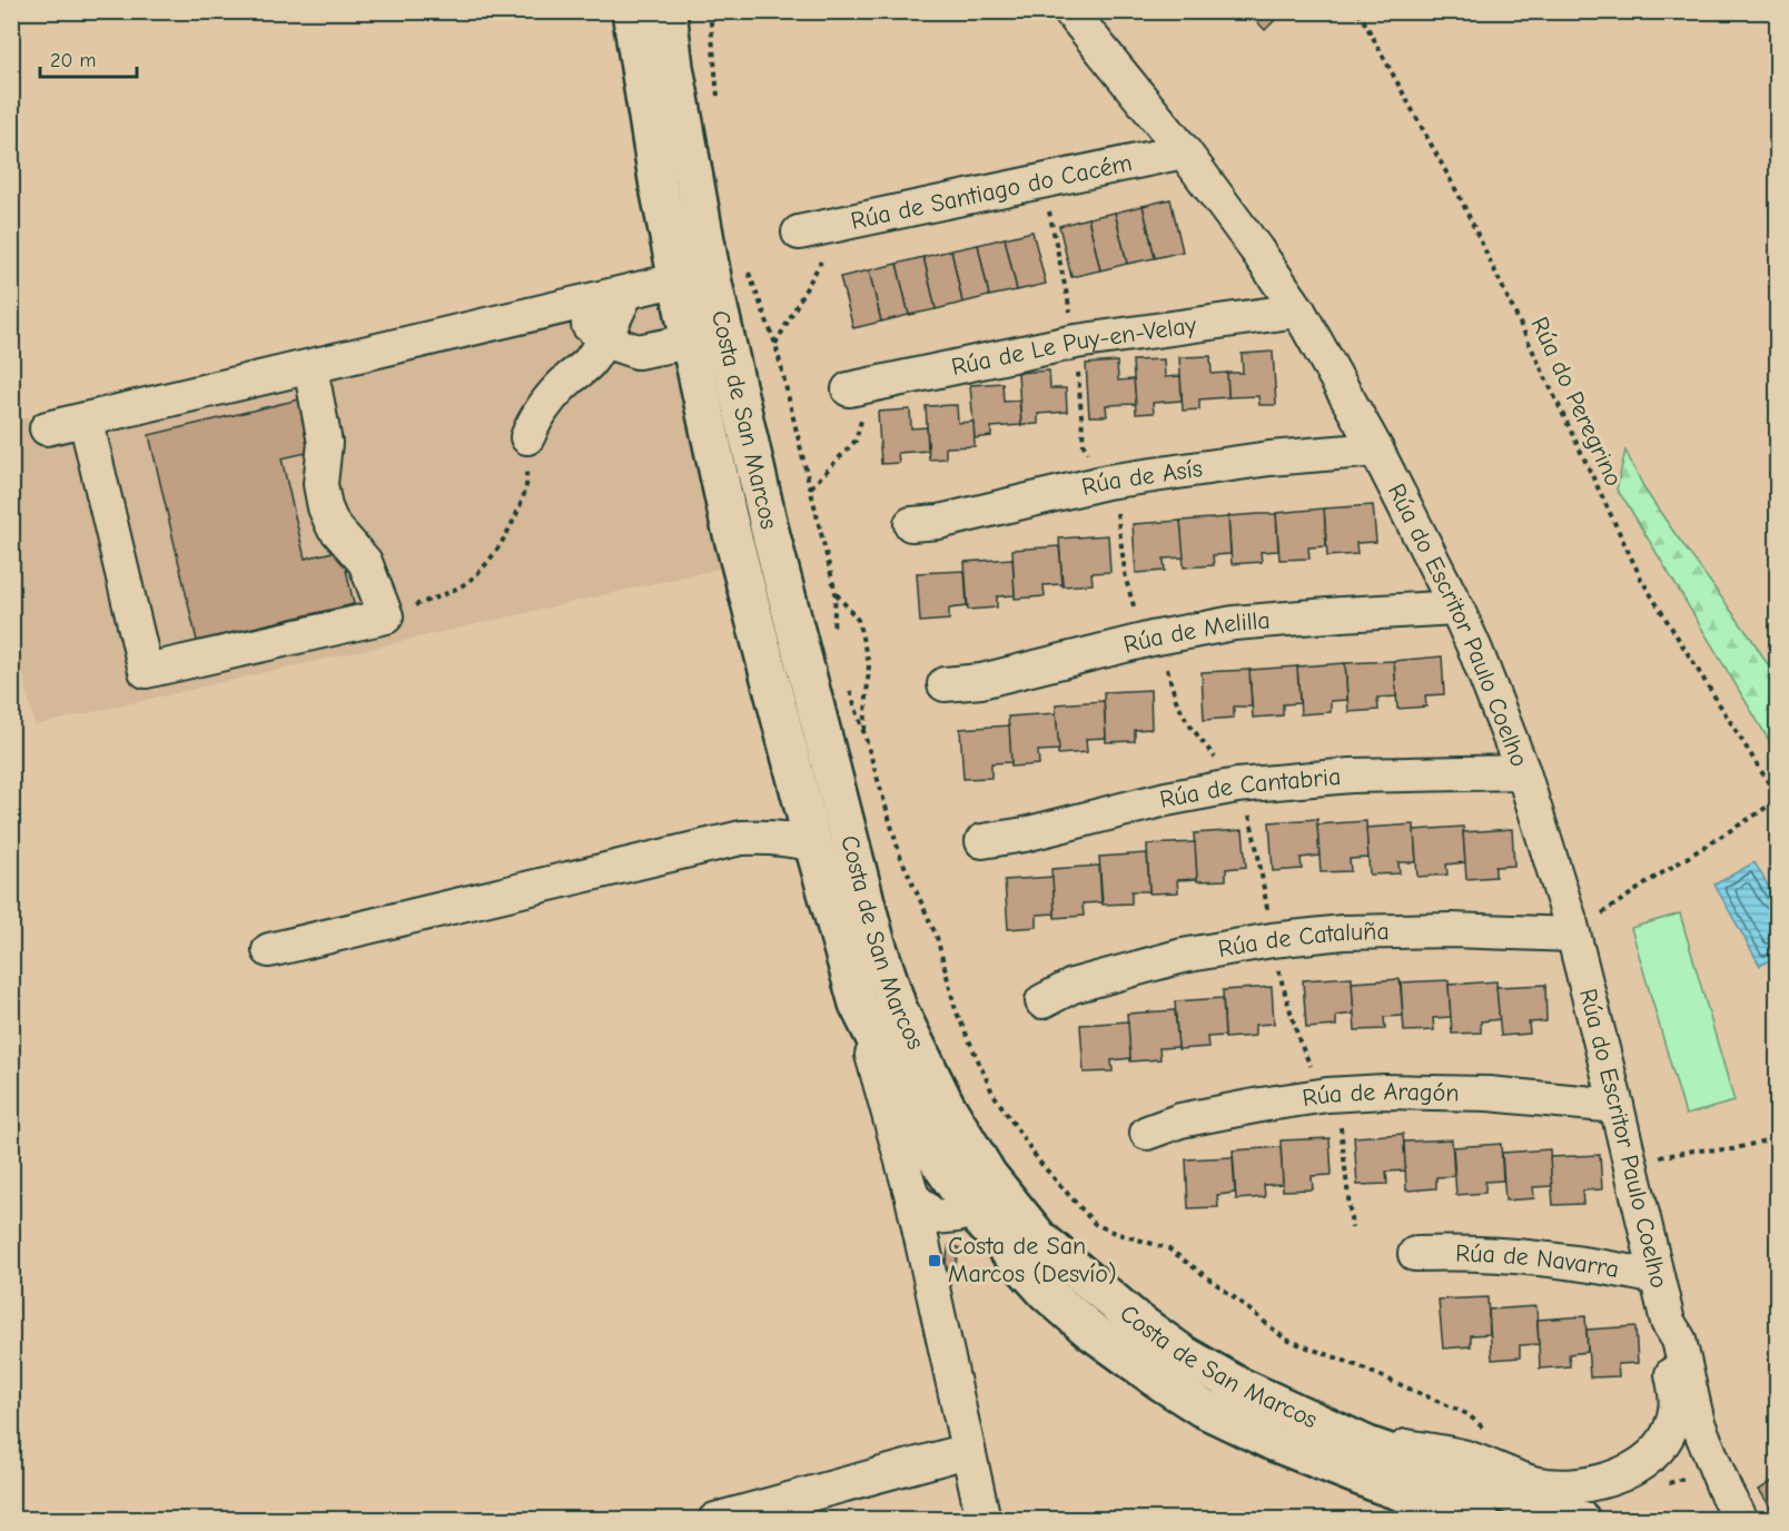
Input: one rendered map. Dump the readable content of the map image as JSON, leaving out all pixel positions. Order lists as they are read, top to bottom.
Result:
{
  "streets": {
    "main road": ["Costa de San Marcos"],
    "street": [
      "Rúa de Santiago do Cacém",
      "Rúa de Le Puy-en-Velay",
      "Rúa de Asís",
      "Rúa do Escritor Paulo Coelho",
      "Rúa de Melilla",
      "Rúa de Cantabria",
      "Rúa de Cataluña",
      "Rúa de Aragón",
      "Rúa de Navarra"
    ],
    "path": ["Rúa do Peregrino"]
  },
  "crossings": [
    ["Rúa de Santiago do Cacém", "Rúa do Escritor Paulo Coelho"],
    ["Rúa de Le Puy-en-Velay", "Rúa do Escritor Paulo Coelho"],
    ["Costa de San Marcos", "Rúa do Escritor Paulo Coelho"],
    ["Rúa de Asís", "Rúa do Escritor Paulo Coelho"],
    ["Rúa do Escritor Paulo Coelho", "Rúa de Melilla"],
    ["Rúa do Escritor Paulo Coelho", "Rúa de Cantabria"],
    ["Rúa do Escritor Paulo Coelho", "Rúa de Cataluña"],
    ["Rúa do Escritor Paulo Coelho", "Rúa de Aragón"],
    ["Rúa do Escritor Paulo Coelho", "Rúa de Navarra"]
  ],
  "places": {
    "transit": ["Costa de San Marcos (Desvío)"]
  },
  "scale_bar": "20 m"
}
